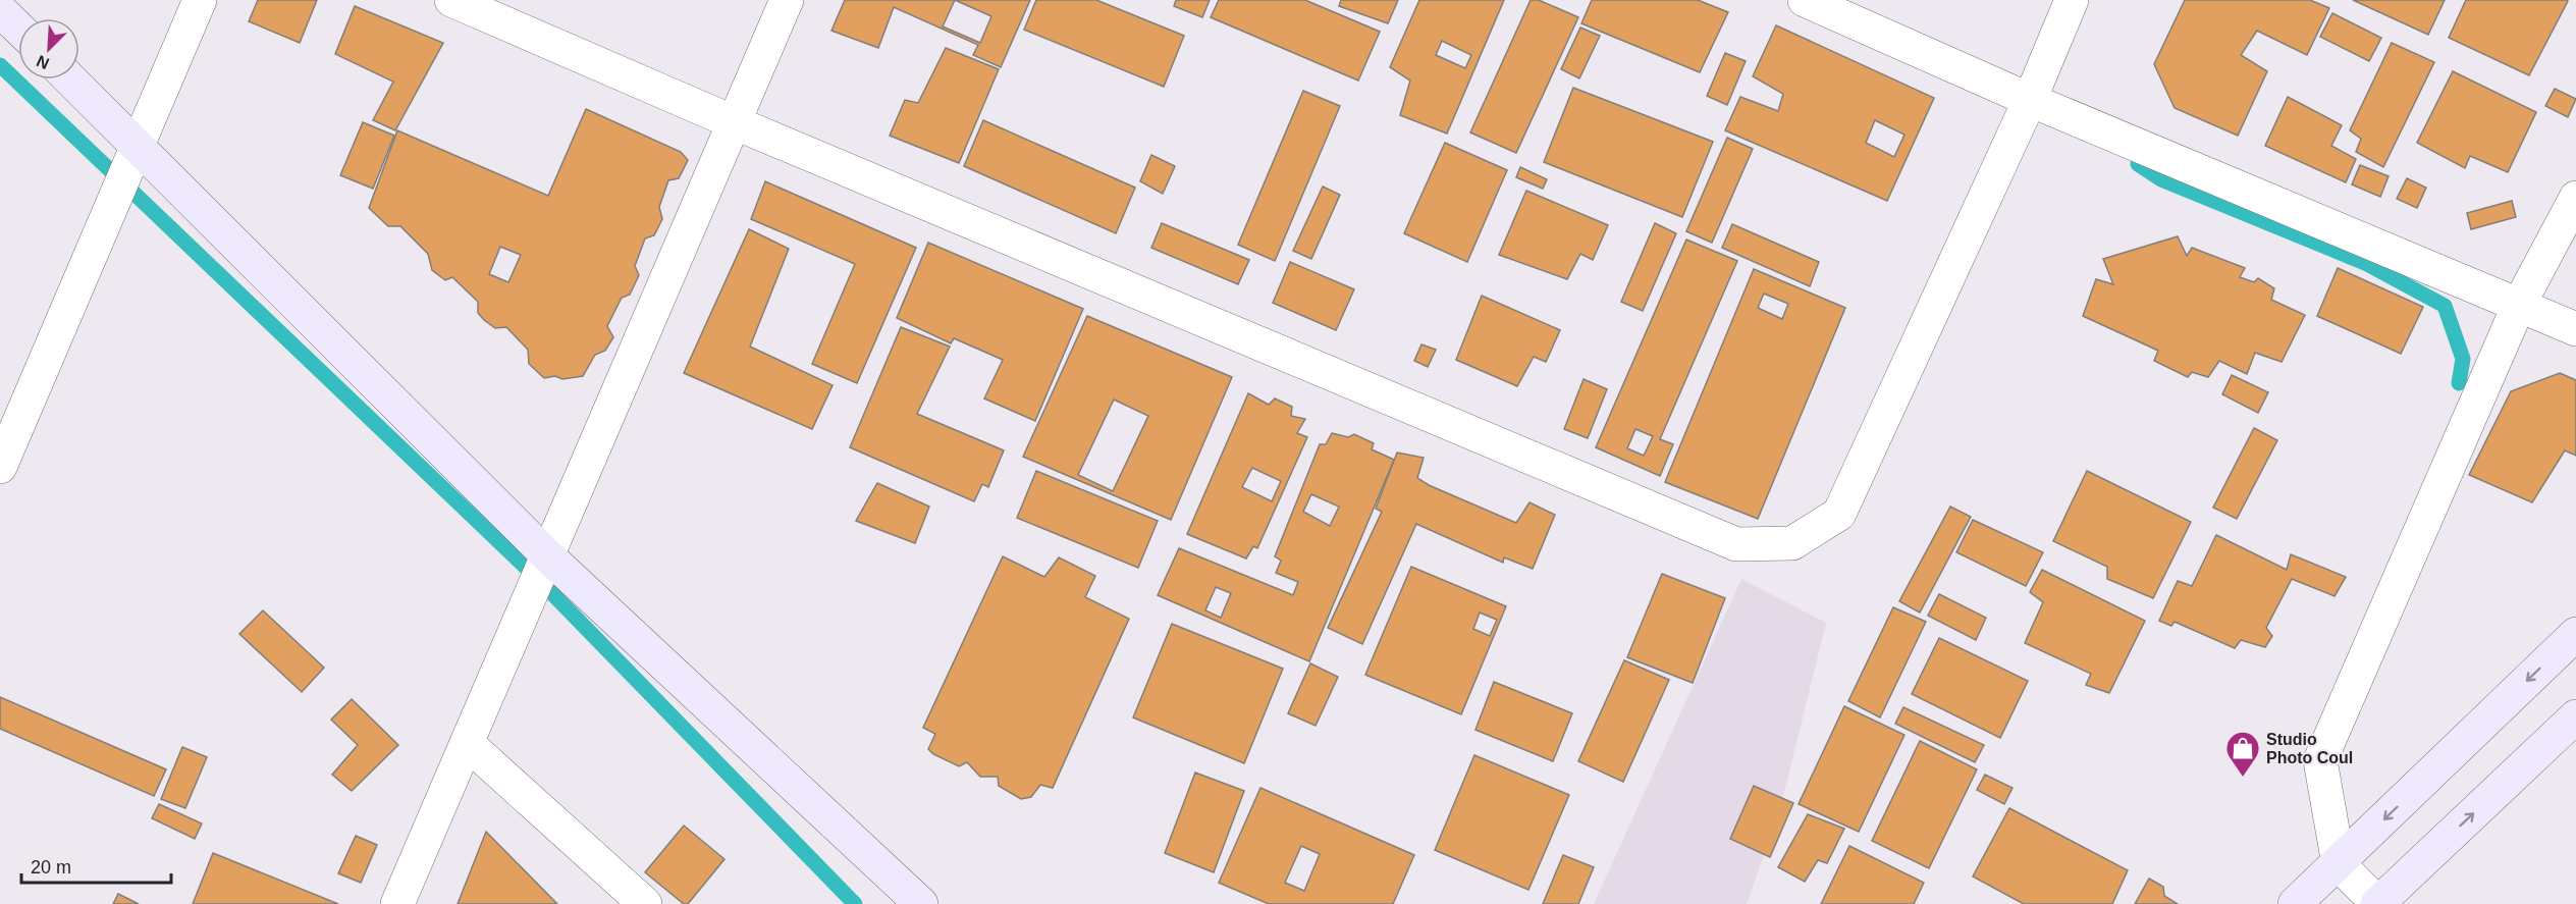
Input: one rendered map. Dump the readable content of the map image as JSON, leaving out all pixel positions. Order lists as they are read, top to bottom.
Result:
{
  "places": {
    "shop": ["Studio Photo Coul"]
  },
  "scale_bar": "20 m",
  "north": "bottom left"
}
